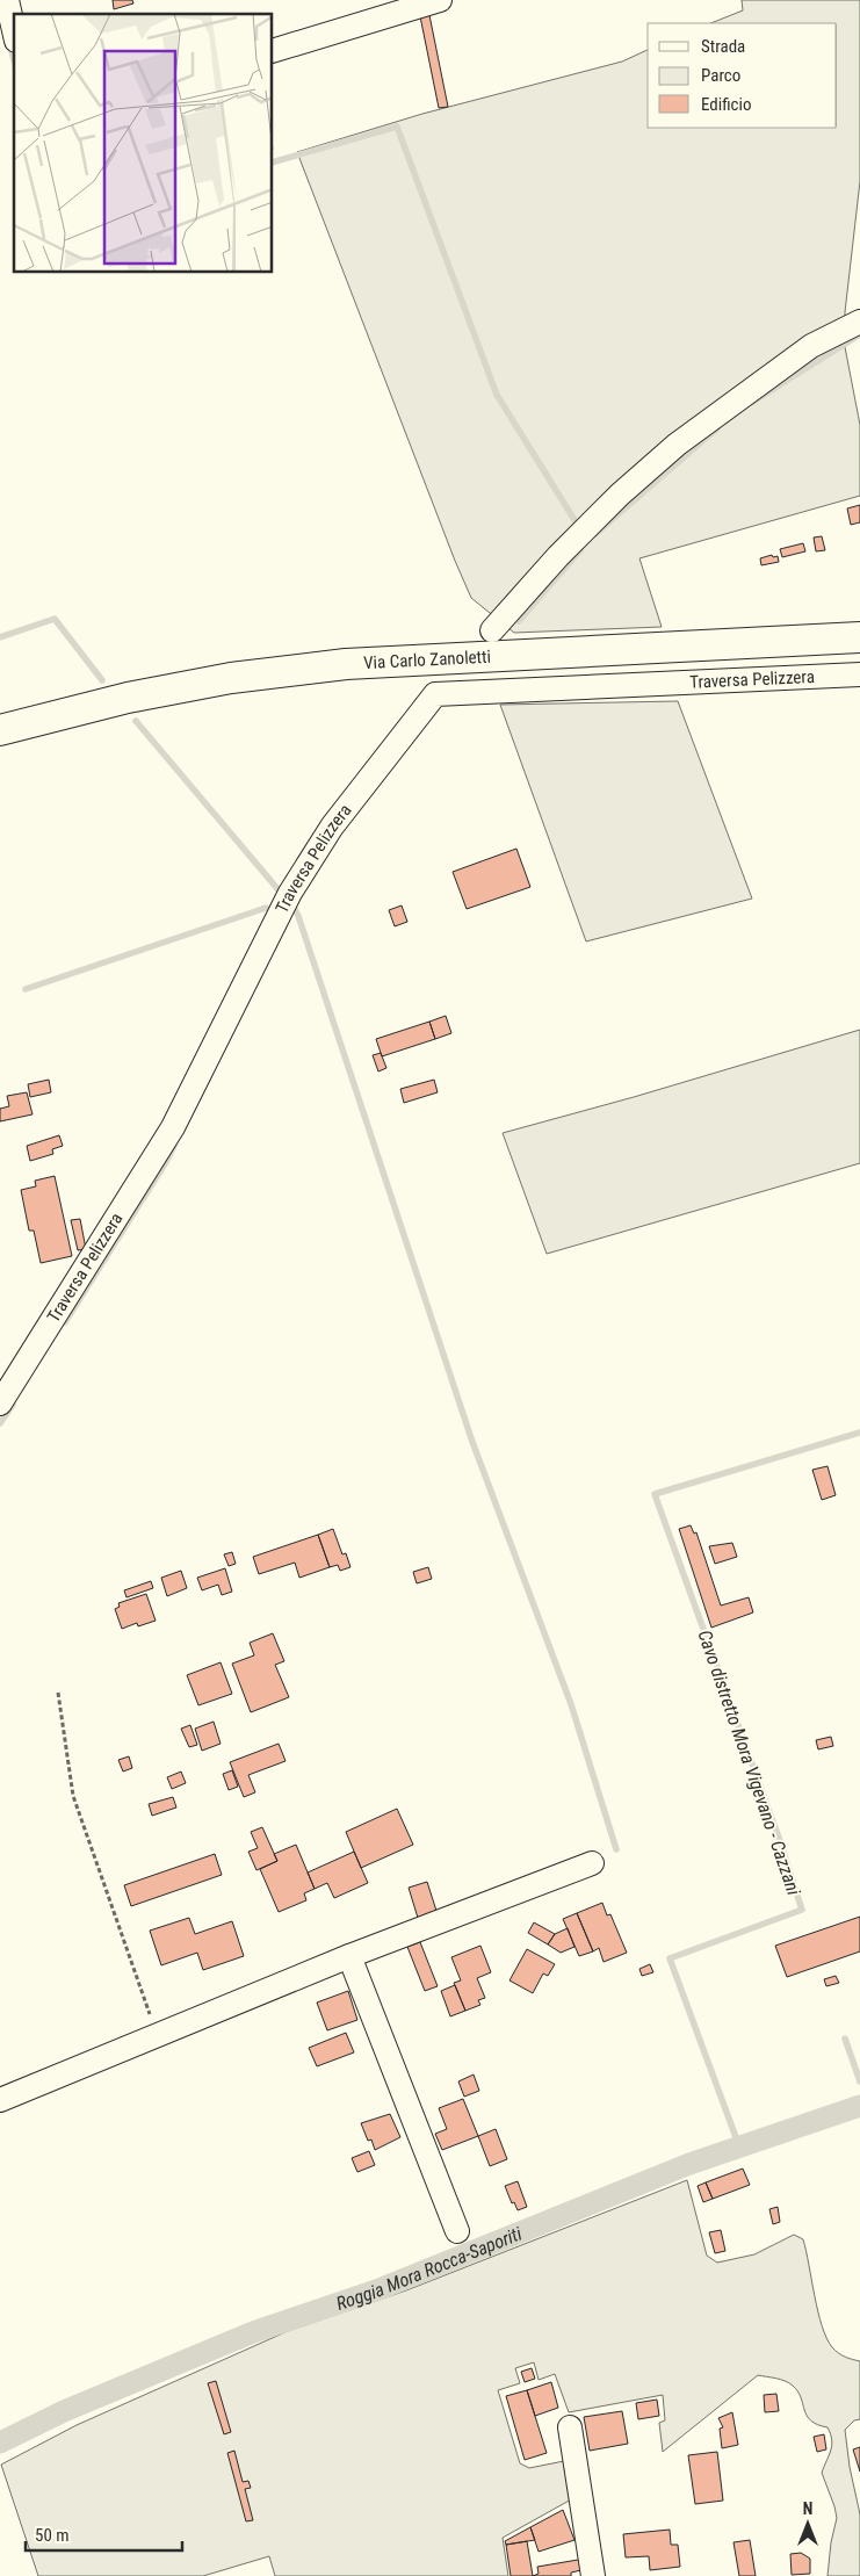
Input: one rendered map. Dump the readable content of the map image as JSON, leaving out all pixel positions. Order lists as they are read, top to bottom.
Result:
{
  "streets": {
    "main road": ["Via Carlo Zanoletti"],
    "street": ["Traversa Pelizzera"]
  },
  "water": ["Cavo distretto Mora Vigevano - Cazzani", "Roggia Mora Rocca-Saporiti"],
  "legend": ["Strada", "Parco", "Edificio"],
  "scale_bar": "50 m",
  "north": "top"
}
